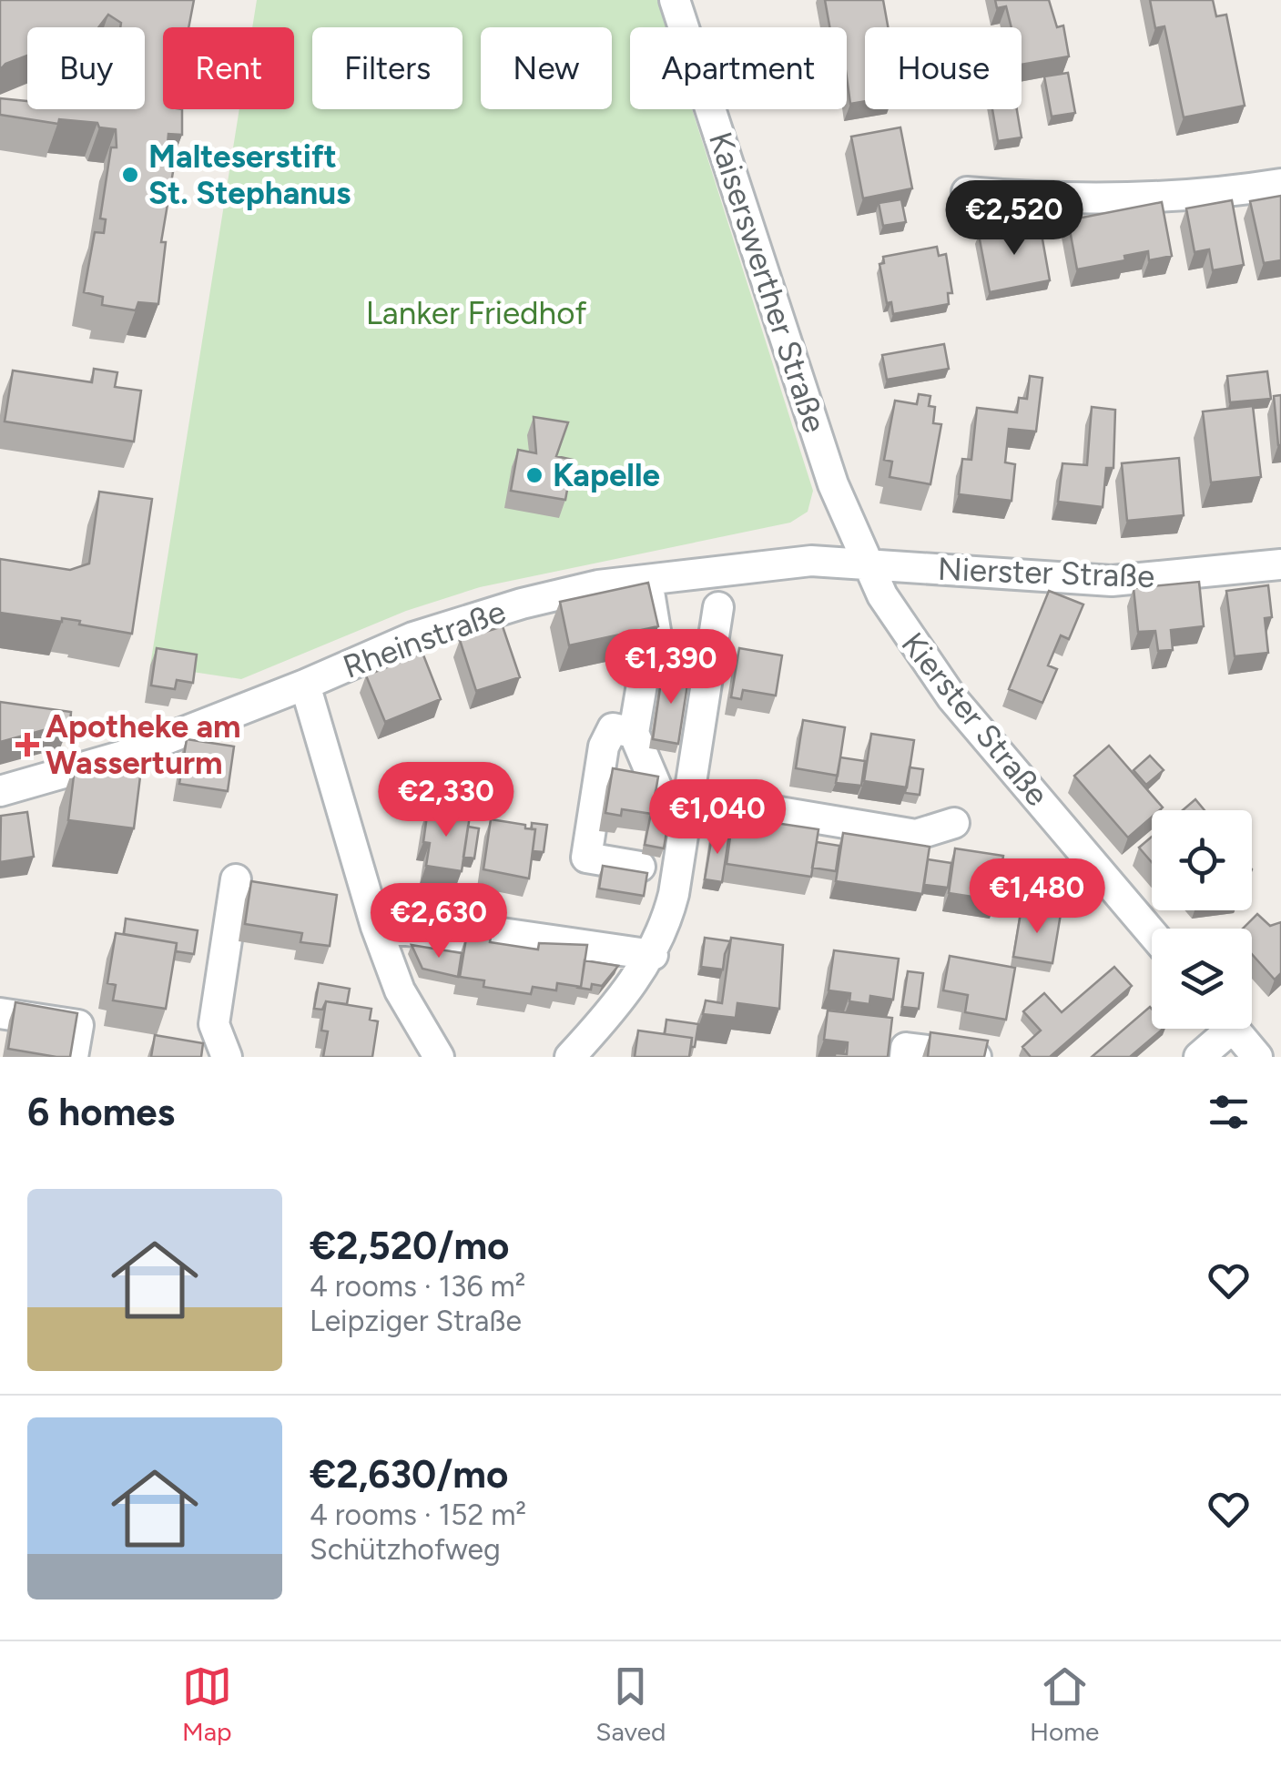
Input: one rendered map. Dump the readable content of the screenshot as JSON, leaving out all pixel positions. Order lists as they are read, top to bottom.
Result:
{
  "streets": {
    "street": [
      "Kaiserswerther Straße",
      "Nierster Straße",
      "Rheinstraße",
      "Kierster Straße"
    ]
  },
  "crossings": [
    ["Kaiserswerther Straße", "Nierster Straße"],
    ["Kaiserswerther Straße", "Rheinstraße"],
    ["Kaiserswerther Straße", "Kierster Straße"],
    ["Nierster Straße", "Rheinstraße"],
    ["Nierster Straße", "Kierster Straße"],
    ["Rheinstraße", "Kierster Straße"]
  ],
  "parks": ["Lanker Friedhof"],
  "places": {
    "other": ["Malteserstift St. Stephanus", "Kapelle"],
    "health": ["Apotheke am Wasserturm"]
  },
  "page": {
    "chip": [
      "Buy",
      "Rent",
      "Filters",
      "New",
      "Apartment",
      "House"
    ],
    "price": [
      "€2,520",
      "€1,390",
      "€2,330",
      "€1,040",
      "€1,480",
      "€2,630"
    ],
    "heading": "6 homes",
    "list": [
      {
        "name": "€2,520/mo",
        "note": "4 rooms · 136 m² · Leipziger Straße"
      },
      {
        "name": "€2,630/mo",
        "note": "4 rooms · 152 m² · Schützhofweg"
      }
    ],
    "tabs": ["Map", "Saved", "Home"]
  }
}
